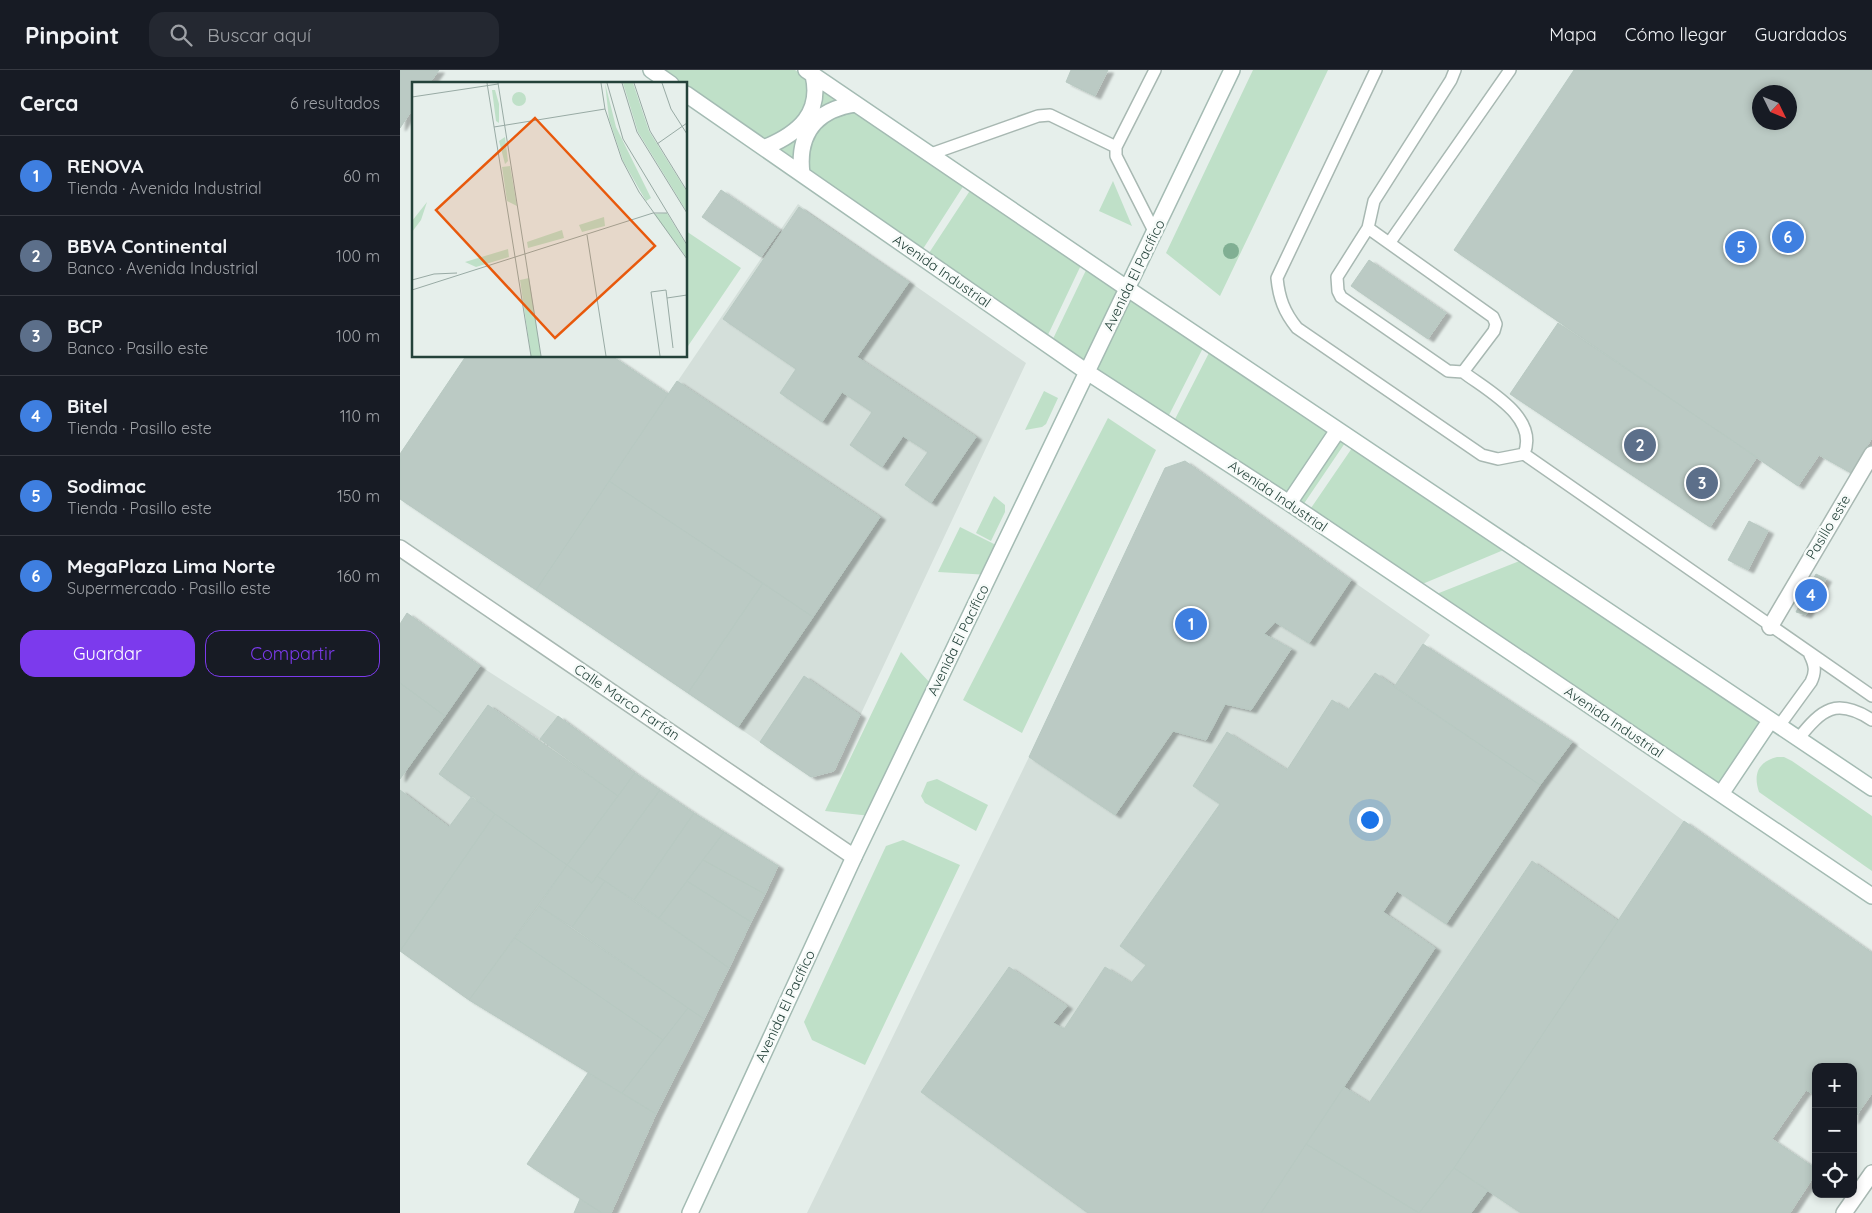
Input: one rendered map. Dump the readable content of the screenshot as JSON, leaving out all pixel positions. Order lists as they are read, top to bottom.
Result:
{
  "streets": {
    "main road": [
      "Avenida Industrial",
      "Avenida El Pacífico",
      "Pasillo este",
      "Calle Marco Farfán"
    ]
  },
  "crossings": [
    ["Avenida Industrial", "Avenida El Pacífico"],
    ["Avenida El Pacífico", "Calle Marco Farfán"]
  ],
  "north": "bottom right",
  "page": {
    "header": "Pinpoint",
    "search": "Buscar aquí",
    "nav": ["Mapa", "Cómo llegar", "Guardados"],
    "heading": ["Cerca", "6 resultados"],
    "list": [
      {
        "mark": "1",
        "name": "RENOVA",
        "note": "Tienda · Avenida Industrial",
        "value": "60 m"
      },
      {
        "mark": "2",
        "name": "BBVA Continental",
        "note": "Banco · Avenida Industrial",
        "value": "100 m"
      },
      {
        "mark": "3",
        "name": "BCP",
        "note": "Banco · Pasillo este",
        "value": "100 m"
      },
      {
        "mark": "4",
        "name": "Bitel",
        "note": "Tienda · Pasillo este",
        "value": "110 m"
      },
      {
        "mark": "5",
        "name": "Sodimac",
        "note": "Tienda · Pasillo este",
        "value": "150 m"
      },
      {
        "mark": "6",
        "name": "MegaPlaza Lima Norte",
        "note": "Supermercado · Pasillo este",
        "value": "160 m"
      }
    ],
    "pins": [
      "6",
      "5",
      "2",
      "3",
      "4",
      "1"
    ],
    "buttons": ["Guardar", "Compartir"],
    "map_buttons": ["+", "−"]
  }
}
